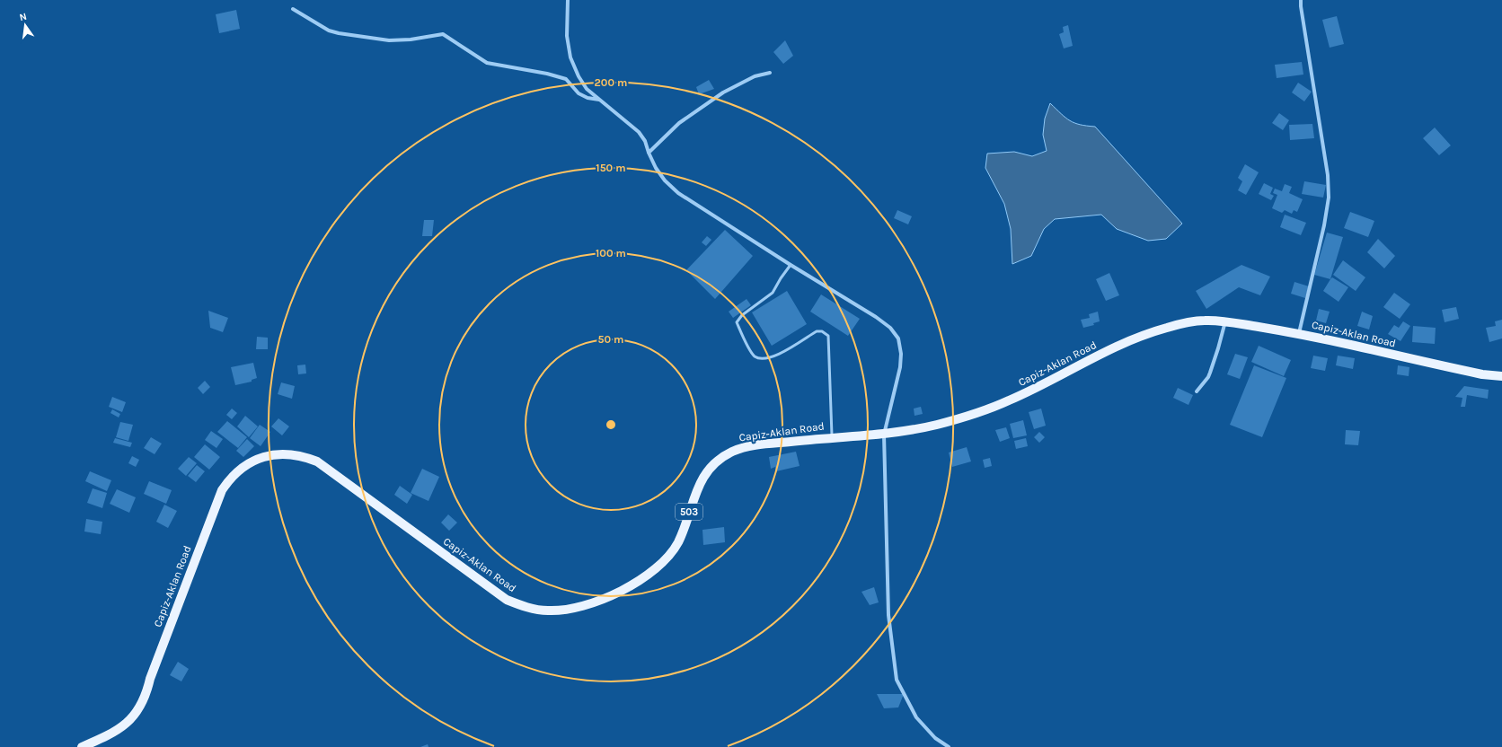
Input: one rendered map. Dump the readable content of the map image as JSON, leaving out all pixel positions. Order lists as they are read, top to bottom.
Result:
{
  "streets": {
    "main road": ["Capiz-Aklan Road", "503"]
  },
  "north": "top",
  "rings": [
    "200 m",
    "150 m",
    "100 m",
    "50 m"
  ]
}
